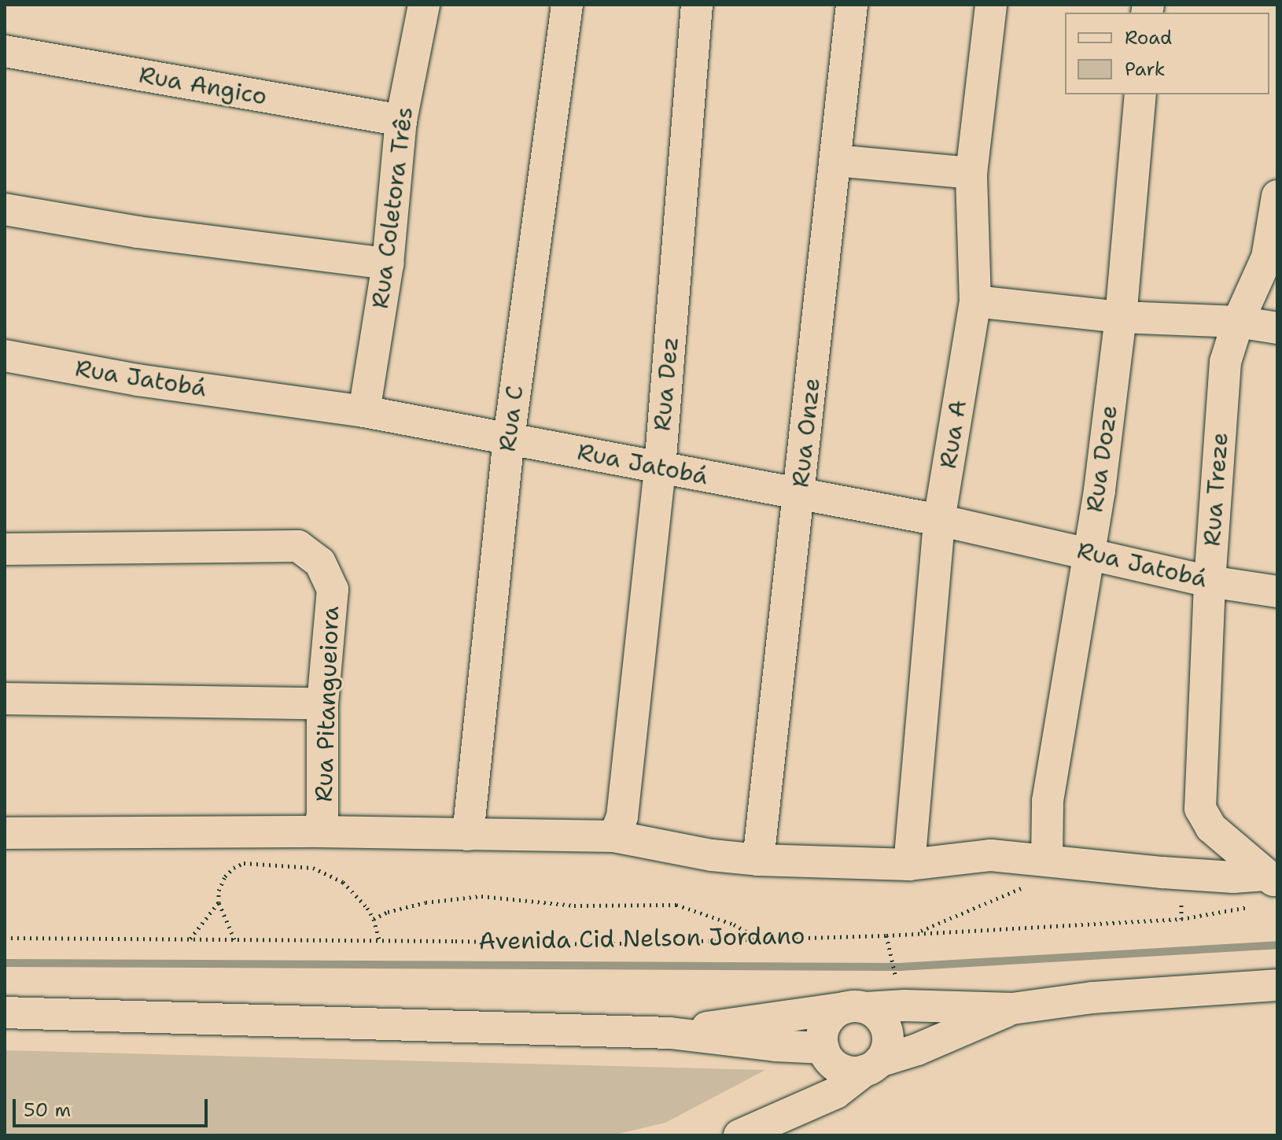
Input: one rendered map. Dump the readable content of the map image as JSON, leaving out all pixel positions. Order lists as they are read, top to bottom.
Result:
{
  "streets": {
    "street": [
      "Rua Angico",
      "Rua Coletora Três",
      "Rua Jatobá",
      "Rua Dez",
      "Rua C",
      "Rua Onze",
      "Rua A",
      "Rua Doze",
      "Rua Treze",
      "Rua Pitangueiora"
    ],
    "path": ["Avenida Cid Nelson Jordano"]
  },
  "crossings": [
    ["Rua Angico", "Rua Coletora Três"],
    ["Rua Coletora Três", "Rua Jatobá"],
    ["Rua Jatobá", "Rua Dez"],
    ["Rua Jatobá", "Rua C"],
    ["Rua Jatobá", "Rua Onze"],
    ["Rua Jatobá", "Rua A"],
    ["Rua Jatobá", "Rua Doze"],
    ["Rua Jatobá", "Rua Treze"],
    ["Rua Dez", "Rua Pitangueiora"],
    ["Rua C", "Rua Pitangueiora"],
    ["Rua Onze", "Rua Pitangueiora"],
    ["Rua A", "Rua Pitangueiora"],
    ["Rua Doze", "Rua Pitangueiora"],
    ["Rua Treze", "Rua Pitangueiora"]
  ],
  "legend": ["Road", "Park"],
  "scale_bar": "50 m"
}
